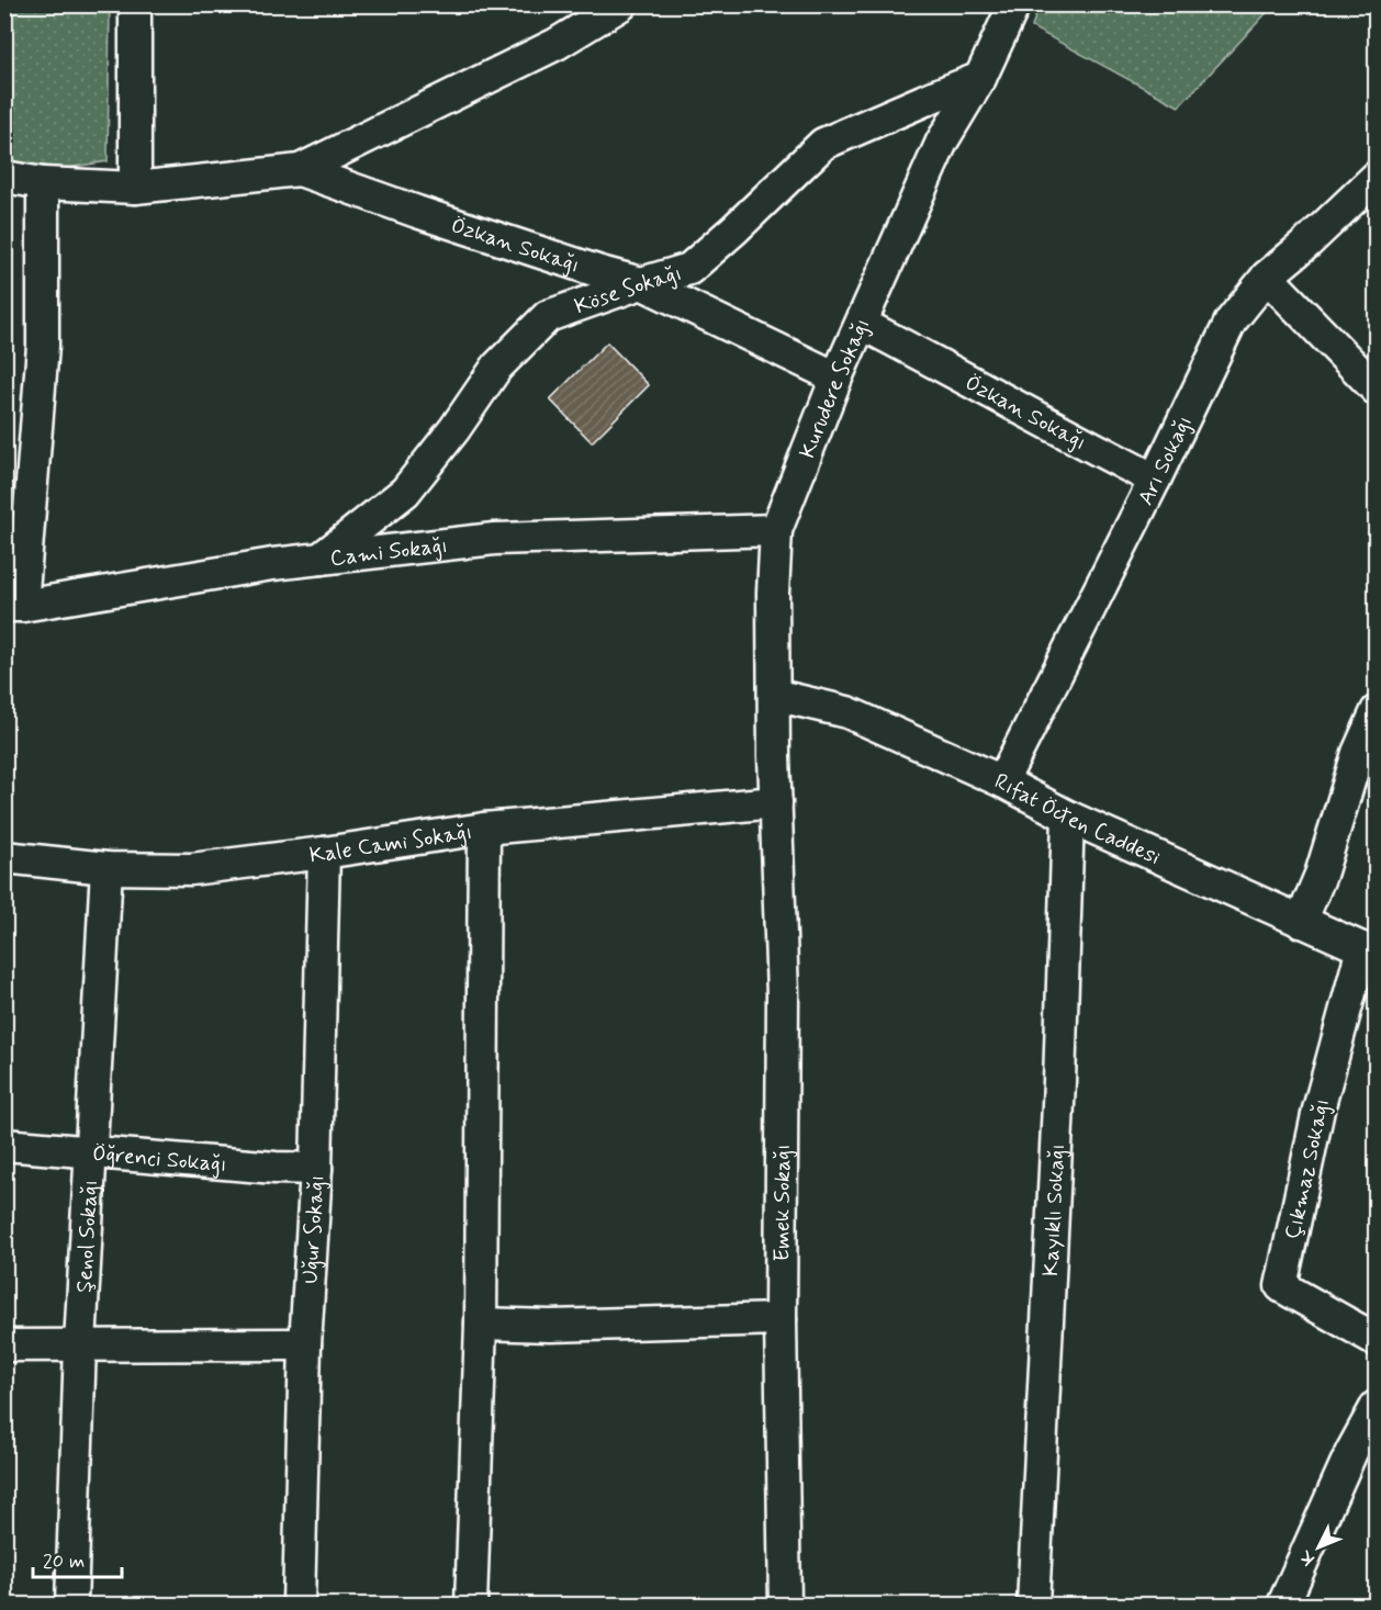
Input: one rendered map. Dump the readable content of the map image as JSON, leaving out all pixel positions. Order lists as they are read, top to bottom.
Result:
{
  "streets": {
    "street": [
      "Özkan Sokağı",
      "Köse Sokağı",
      "Kurudere Sokağı",
      "Arı Sokağı",
      "Cami Sokağı",
      "Rıfat Öcten Caddesi",
      "Kale Cami Sokağı",
      "Öğrenci Sokağı",
      "Çıkmaz Sokağı",
      "Emek Sokağı",
      "Kayıklı Sokağı",
      "Uğur Sokağı",
      "Şenol Sokağı"
    ]
  },
  "crossings": [
    ["Özkan Sokağı", "Köse Sokağı"],
    ["Özkan Sokağı", "Kurudere Sokağı"],
    ["Özkan Sokağı", "Arı Sokağı"],
    ["Köse Sokağı", "Kurudere Sokağı"],
    ["Köse Sokağı", "Cami Sokağı"],
    ["Kurudere Sokağı", "Cami Sokağı"],
    ["Kurudere Sokağı", "Rıfat Öcten Caddesi"],
    ["Kurudere Sokağı", "Kale Cami Sokağı"],
    ["Kurudere Sokağı", "Emek Sokağı"],
    ["Arı Sokağı", "Rıfat Öcten Caddesi"],
    ["Rıfat Öcten Caddesi", "Çıkmaz Sokağı"],
    ["Rıfat Öcten Caddesi", "Kayıklı Sokağı"],
    ["Kale Cami Sokağı", "Emek Sokağı"],
    ["Kale Cami Sokağı", "Uğur Sokağı"],
    ["Kale Cami Sokağı", "Şenol Sokağı"],
    ["Öğrenci Sokağı", "Uğur Sokağı"],
    ["Öğrenci Sokağı", "Şenol Sokağı"]
  ],
  "scale_bar": "20 m",
  "north": "bottom left"
}
